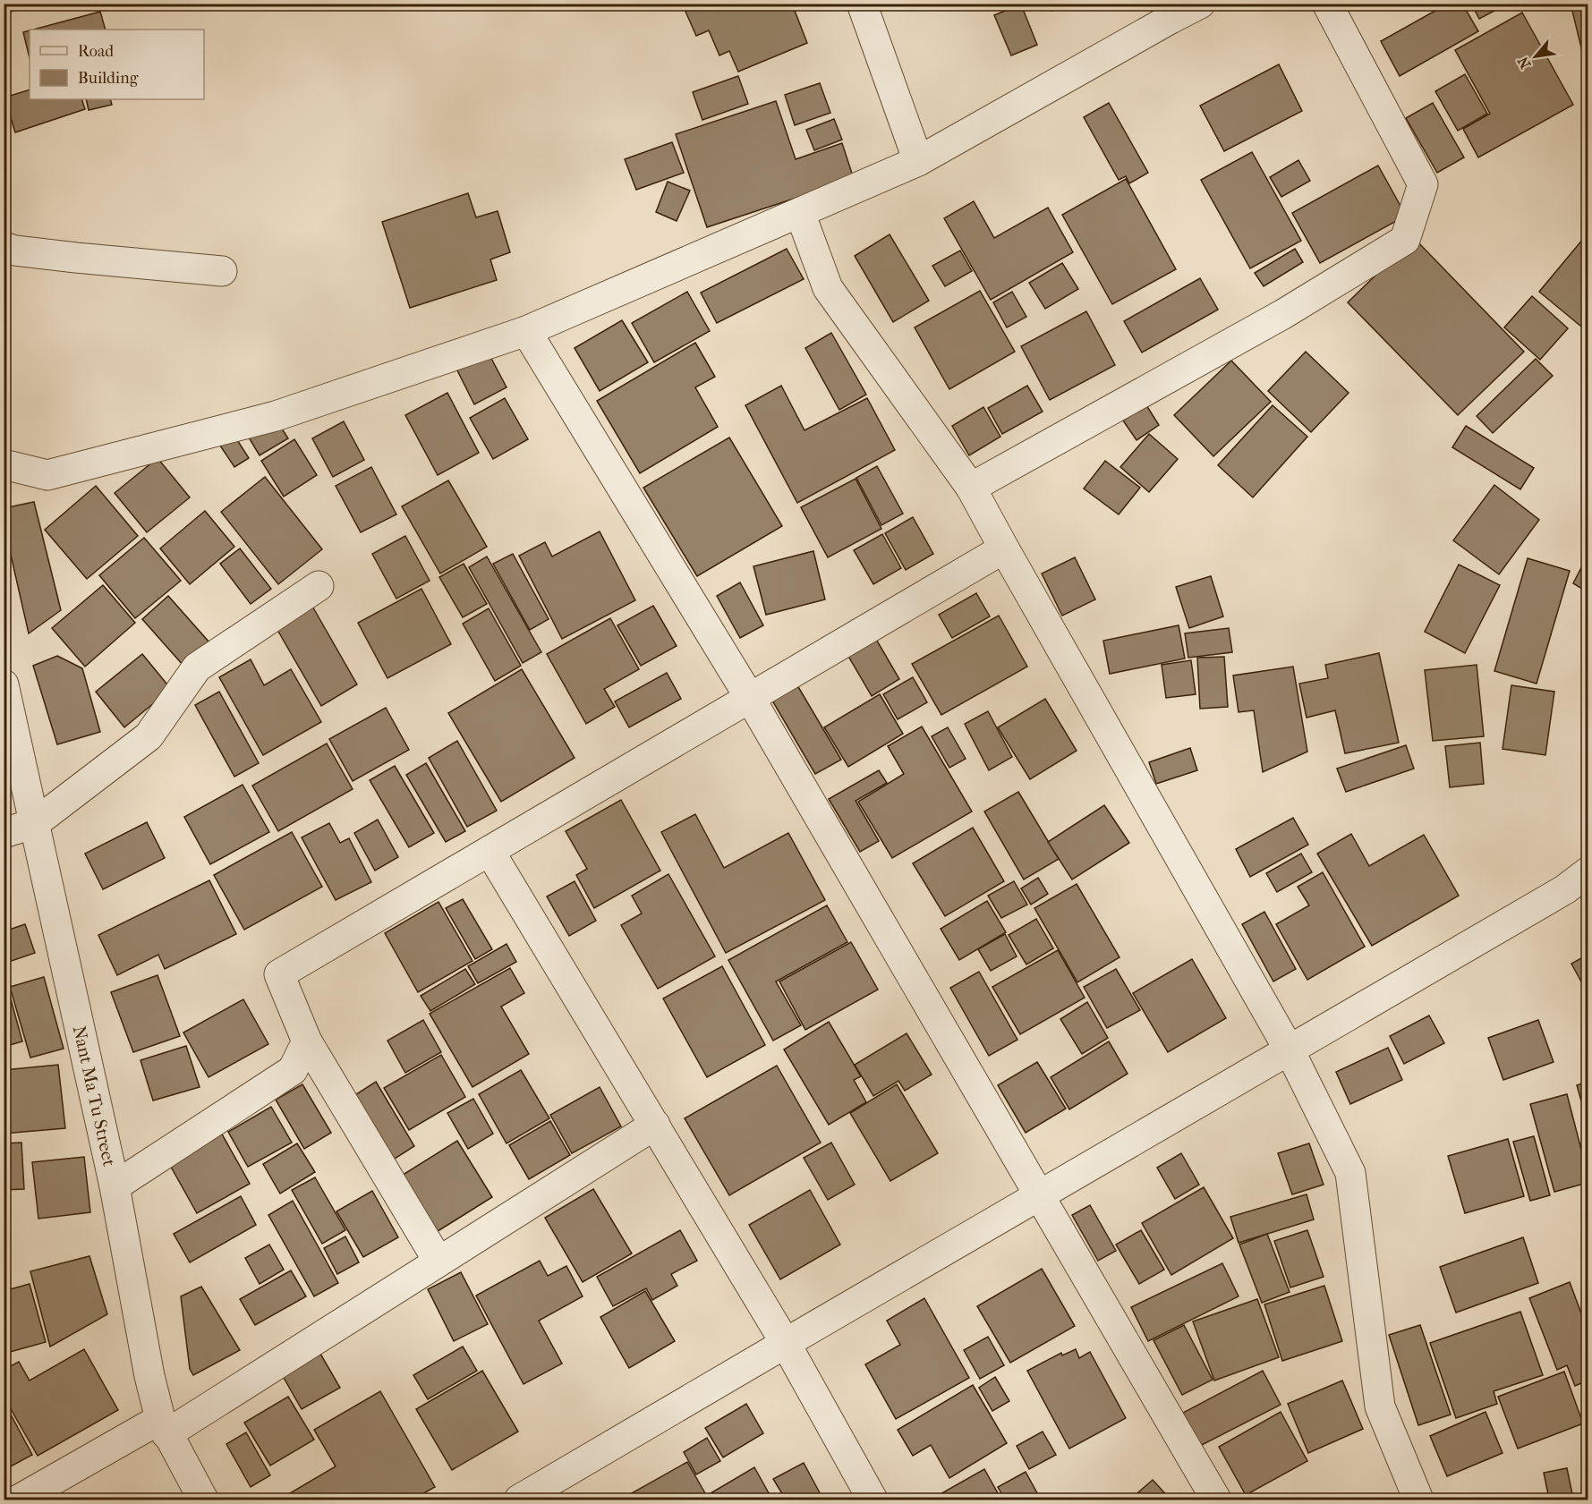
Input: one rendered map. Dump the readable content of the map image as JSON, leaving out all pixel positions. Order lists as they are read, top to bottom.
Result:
{
  "streets": {
    "street": ["Nant Ma Tu Street"]
  },
  "legend": ["Road", "Building"],
  "north": "bottom left"
}
